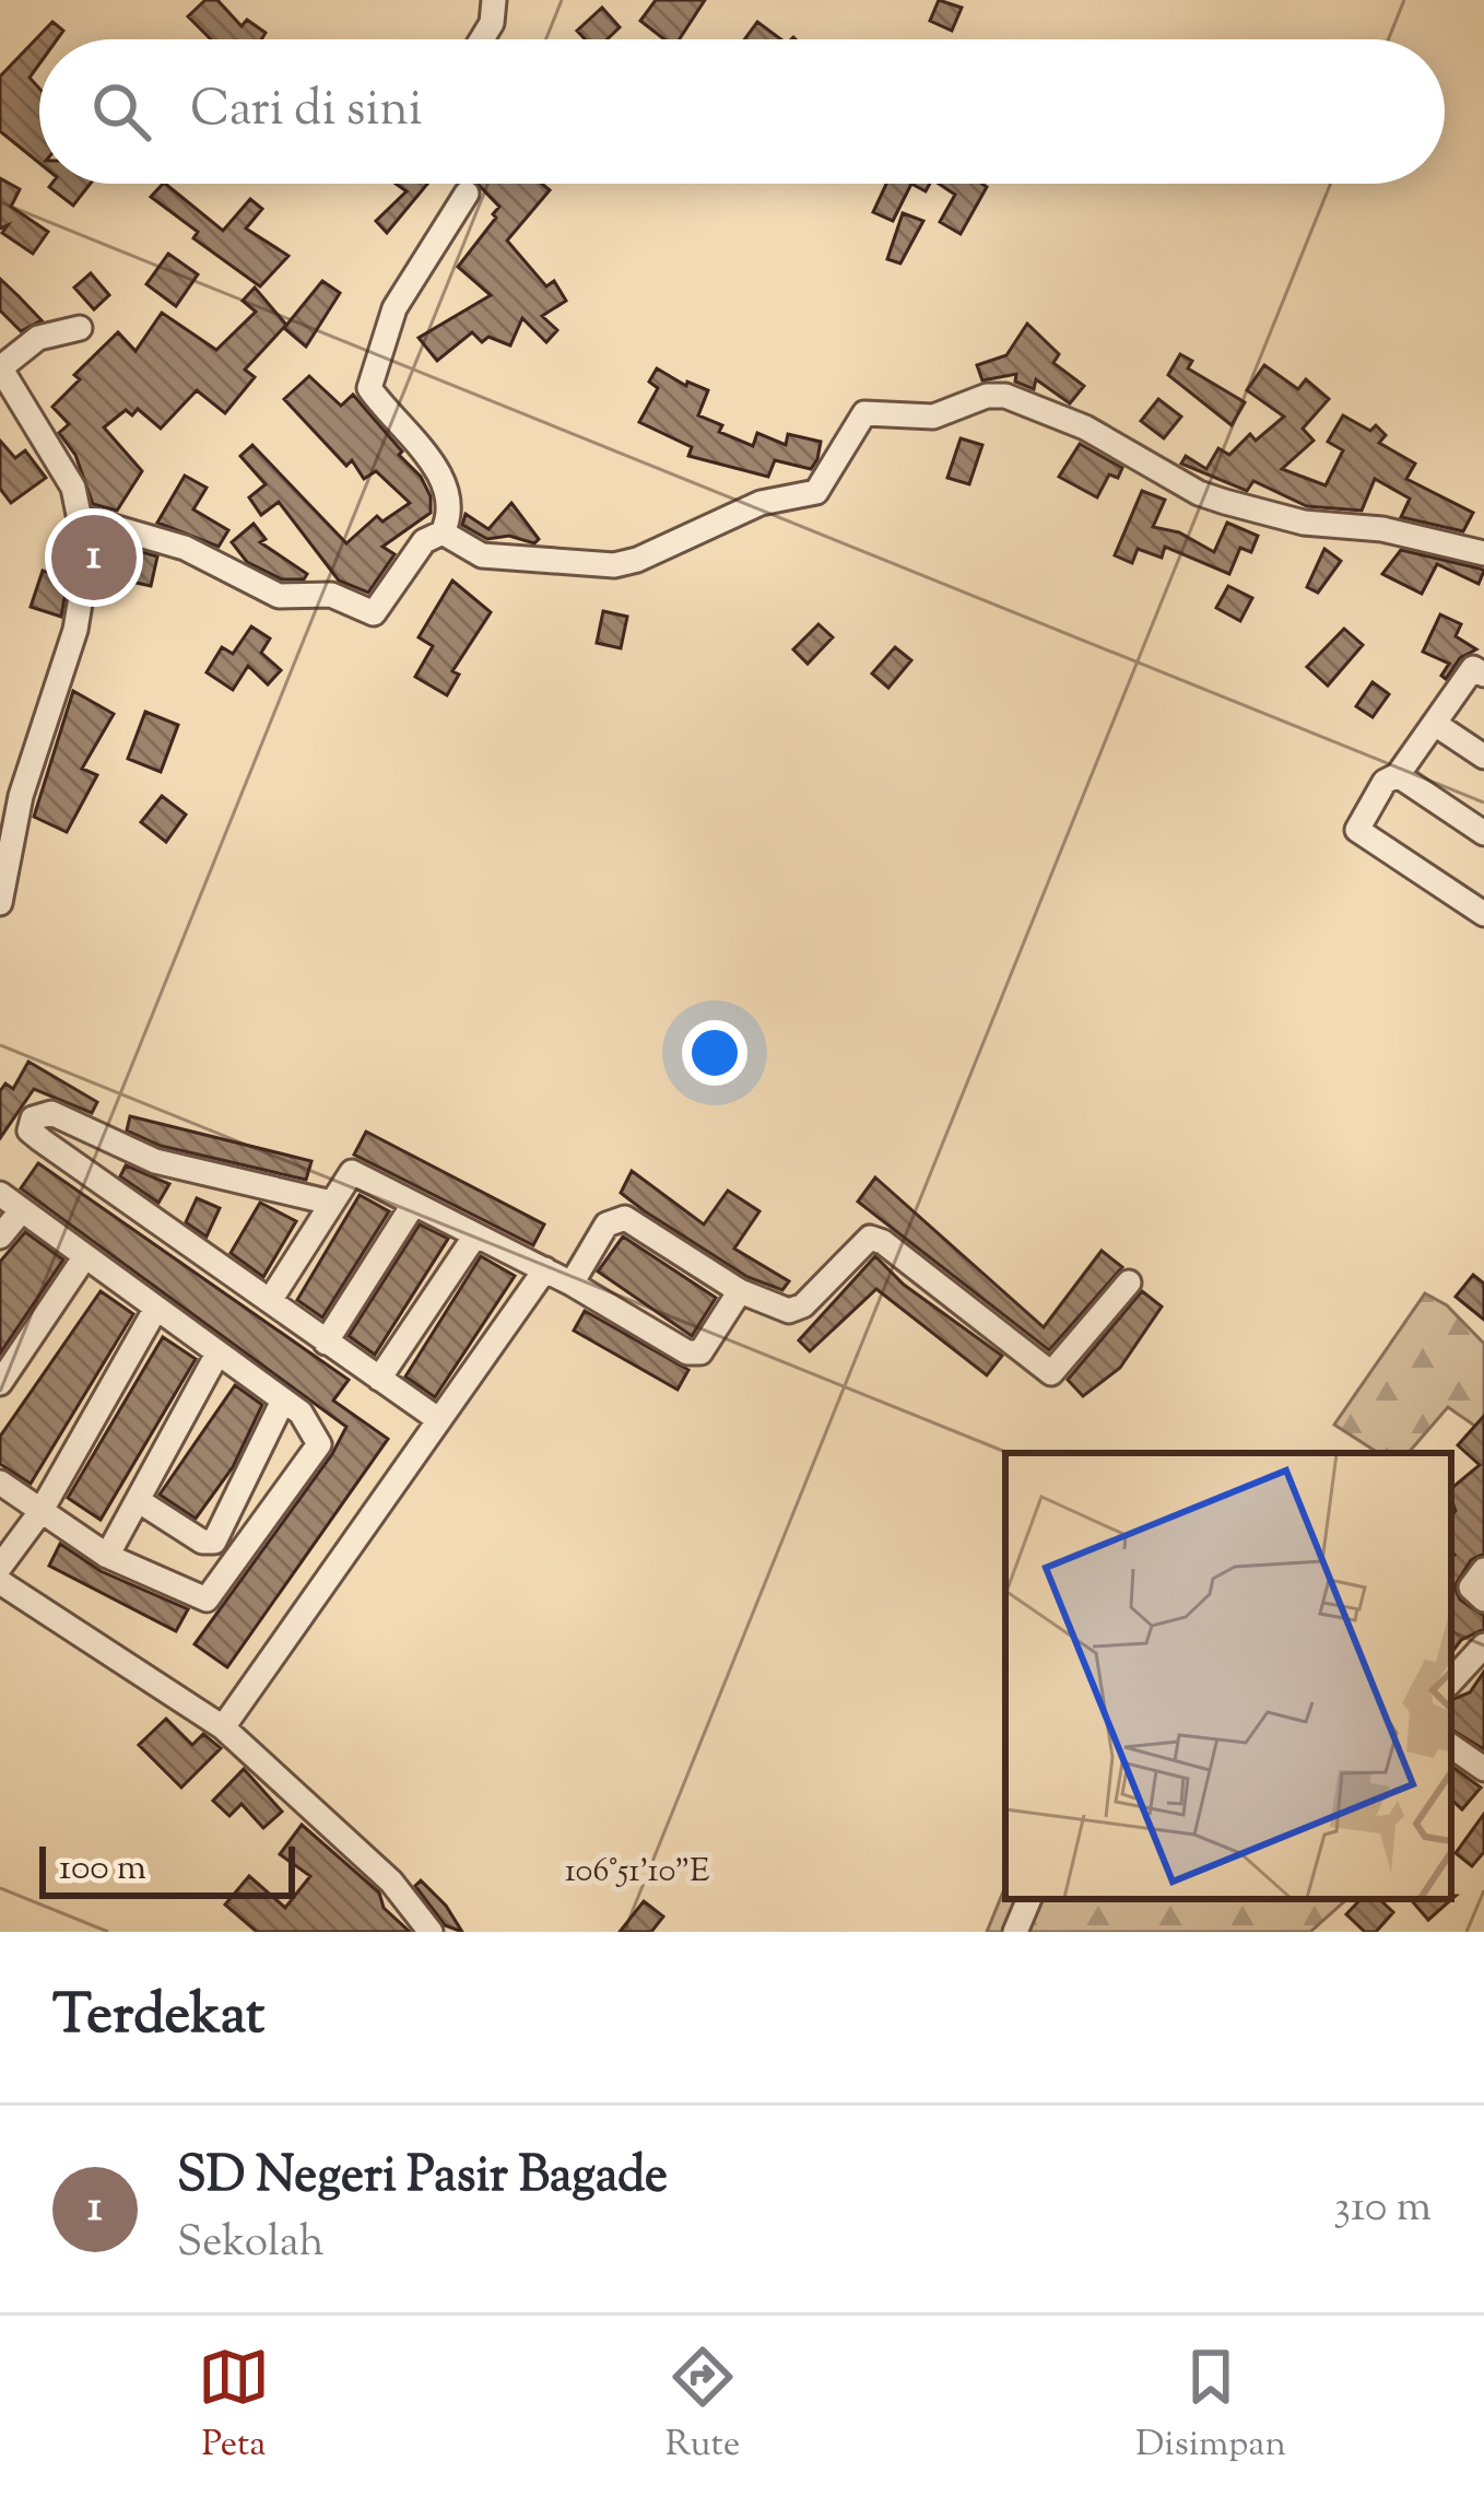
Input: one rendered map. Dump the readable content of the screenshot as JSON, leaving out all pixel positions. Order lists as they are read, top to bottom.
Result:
{
  "scale_bar": "100 m",
  "page": {
    "search": "Cari di sini",
    "pins": "1",
    "scale": "100 m",
    "heading": "Terdekat",
    "list": [
      {
        "mark": "1",
        "name": "SD Negeri Pasir Bagade",
        "note": "Sekolah",
        "value": "310 m"
      }
    ],
    "nav": ["Peta", "Rute", "Disimpan"]
  },
  "coordinates": ["106°51'10\"E"]
}
